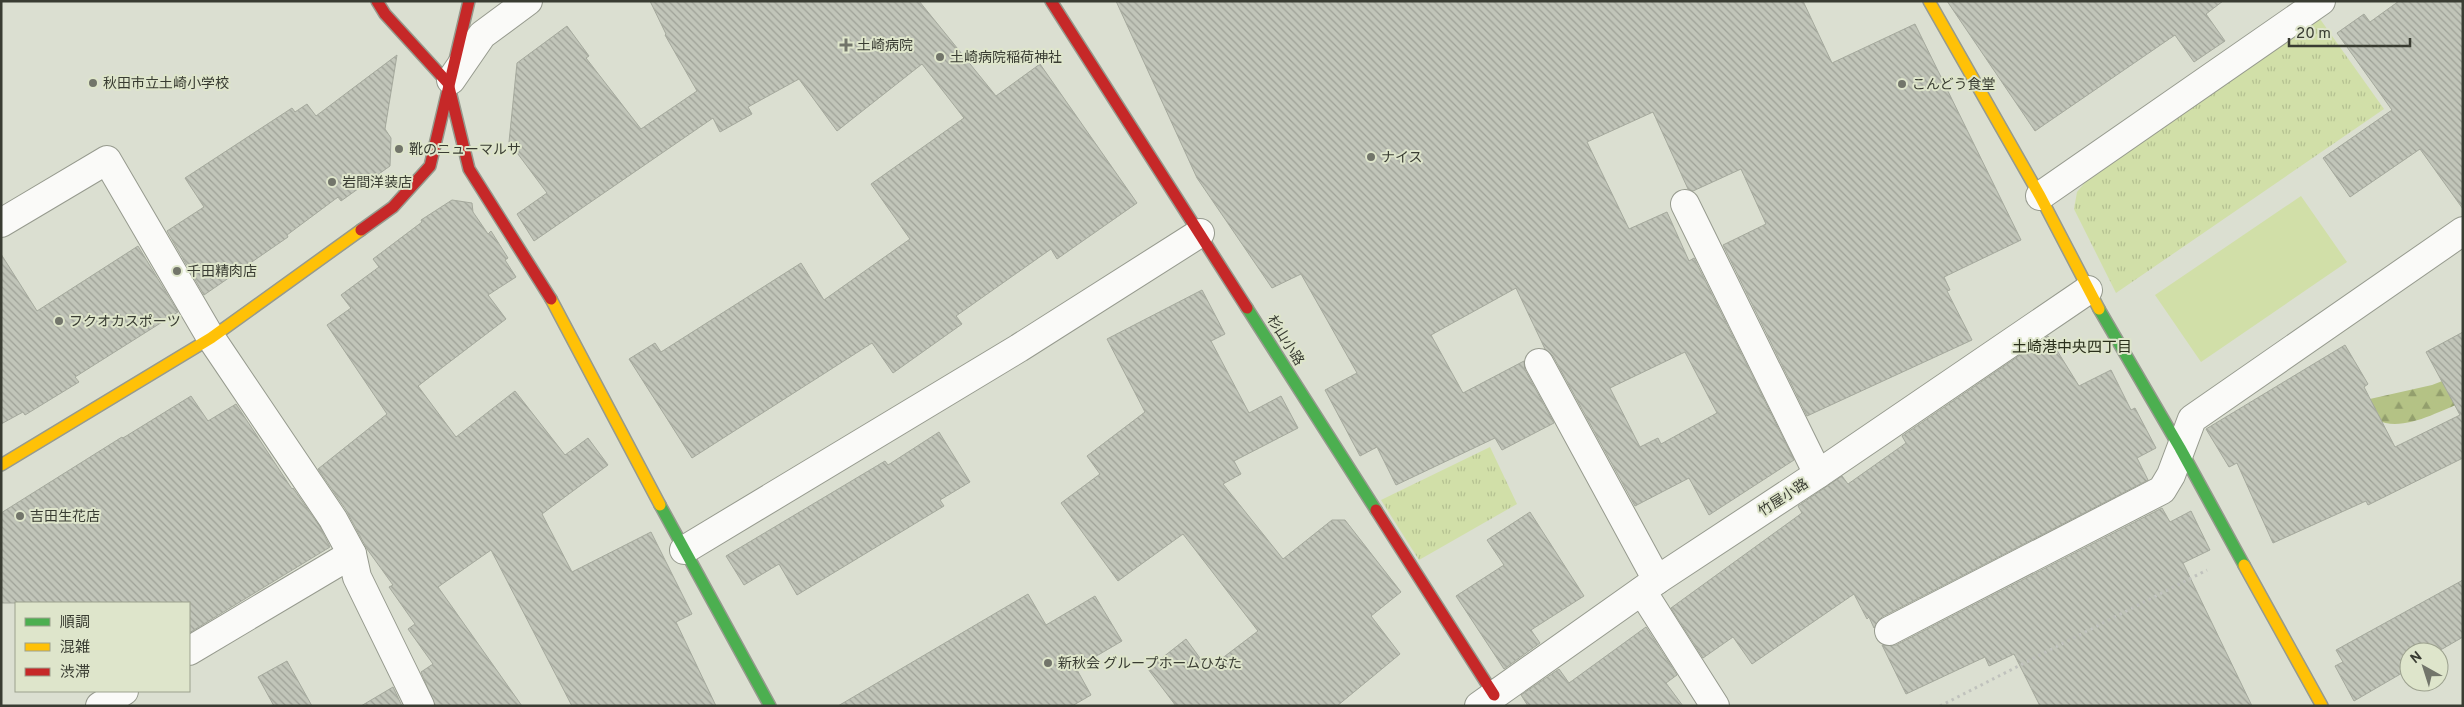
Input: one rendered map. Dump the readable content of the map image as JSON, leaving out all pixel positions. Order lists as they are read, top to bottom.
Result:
{
  "streets": {
    "street": ["杉山小路", "竹屋小路"]
  },
  "crossings": [
    ["杉山小路", "竹屋小路"]
  ],
  "districts": ["土崎港中央四丁目"],
  "places": {
    "health": ["土崎病院"],
    "other": [
      "土崎病院稲荷神社",
      "秋田市立土崎小学校",
      "こんどう食堂",
      "靴のニューマルサ",
      "ナイス",
      "岩間洋装店",
      "千田精肉店",
      "フクオカスポーツ",
      "吉田生花店",
      "新秋会 グループホームひなた"
    ]
  },
  "legend": ["順調", "混雑", "渋滞"],
  "scale_bar": "20 m",
  "north": "top left"
}
